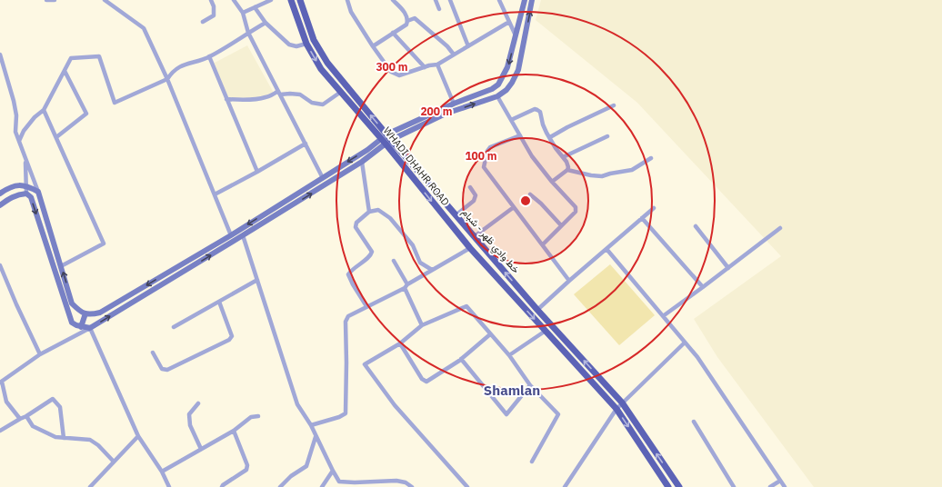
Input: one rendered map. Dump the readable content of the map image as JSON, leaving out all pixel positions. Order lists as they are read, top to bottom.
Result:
{
  "streets": {
    "main road": ["WHADI DHAHR ROAD", "خط وادي ظهر - شبام"]
  },
  "crossings": [
    ["WHADI DHAHR ROAD", "خط وادي ظهر - شبام"]
  ],
  "one_way": ["WHADI DHAHR ROAD", "خط وادي ظهر - شبام"],
  "districts": ["Shamlan"],
  "rings": ["300 m", "200 m", "100 m"]
}
